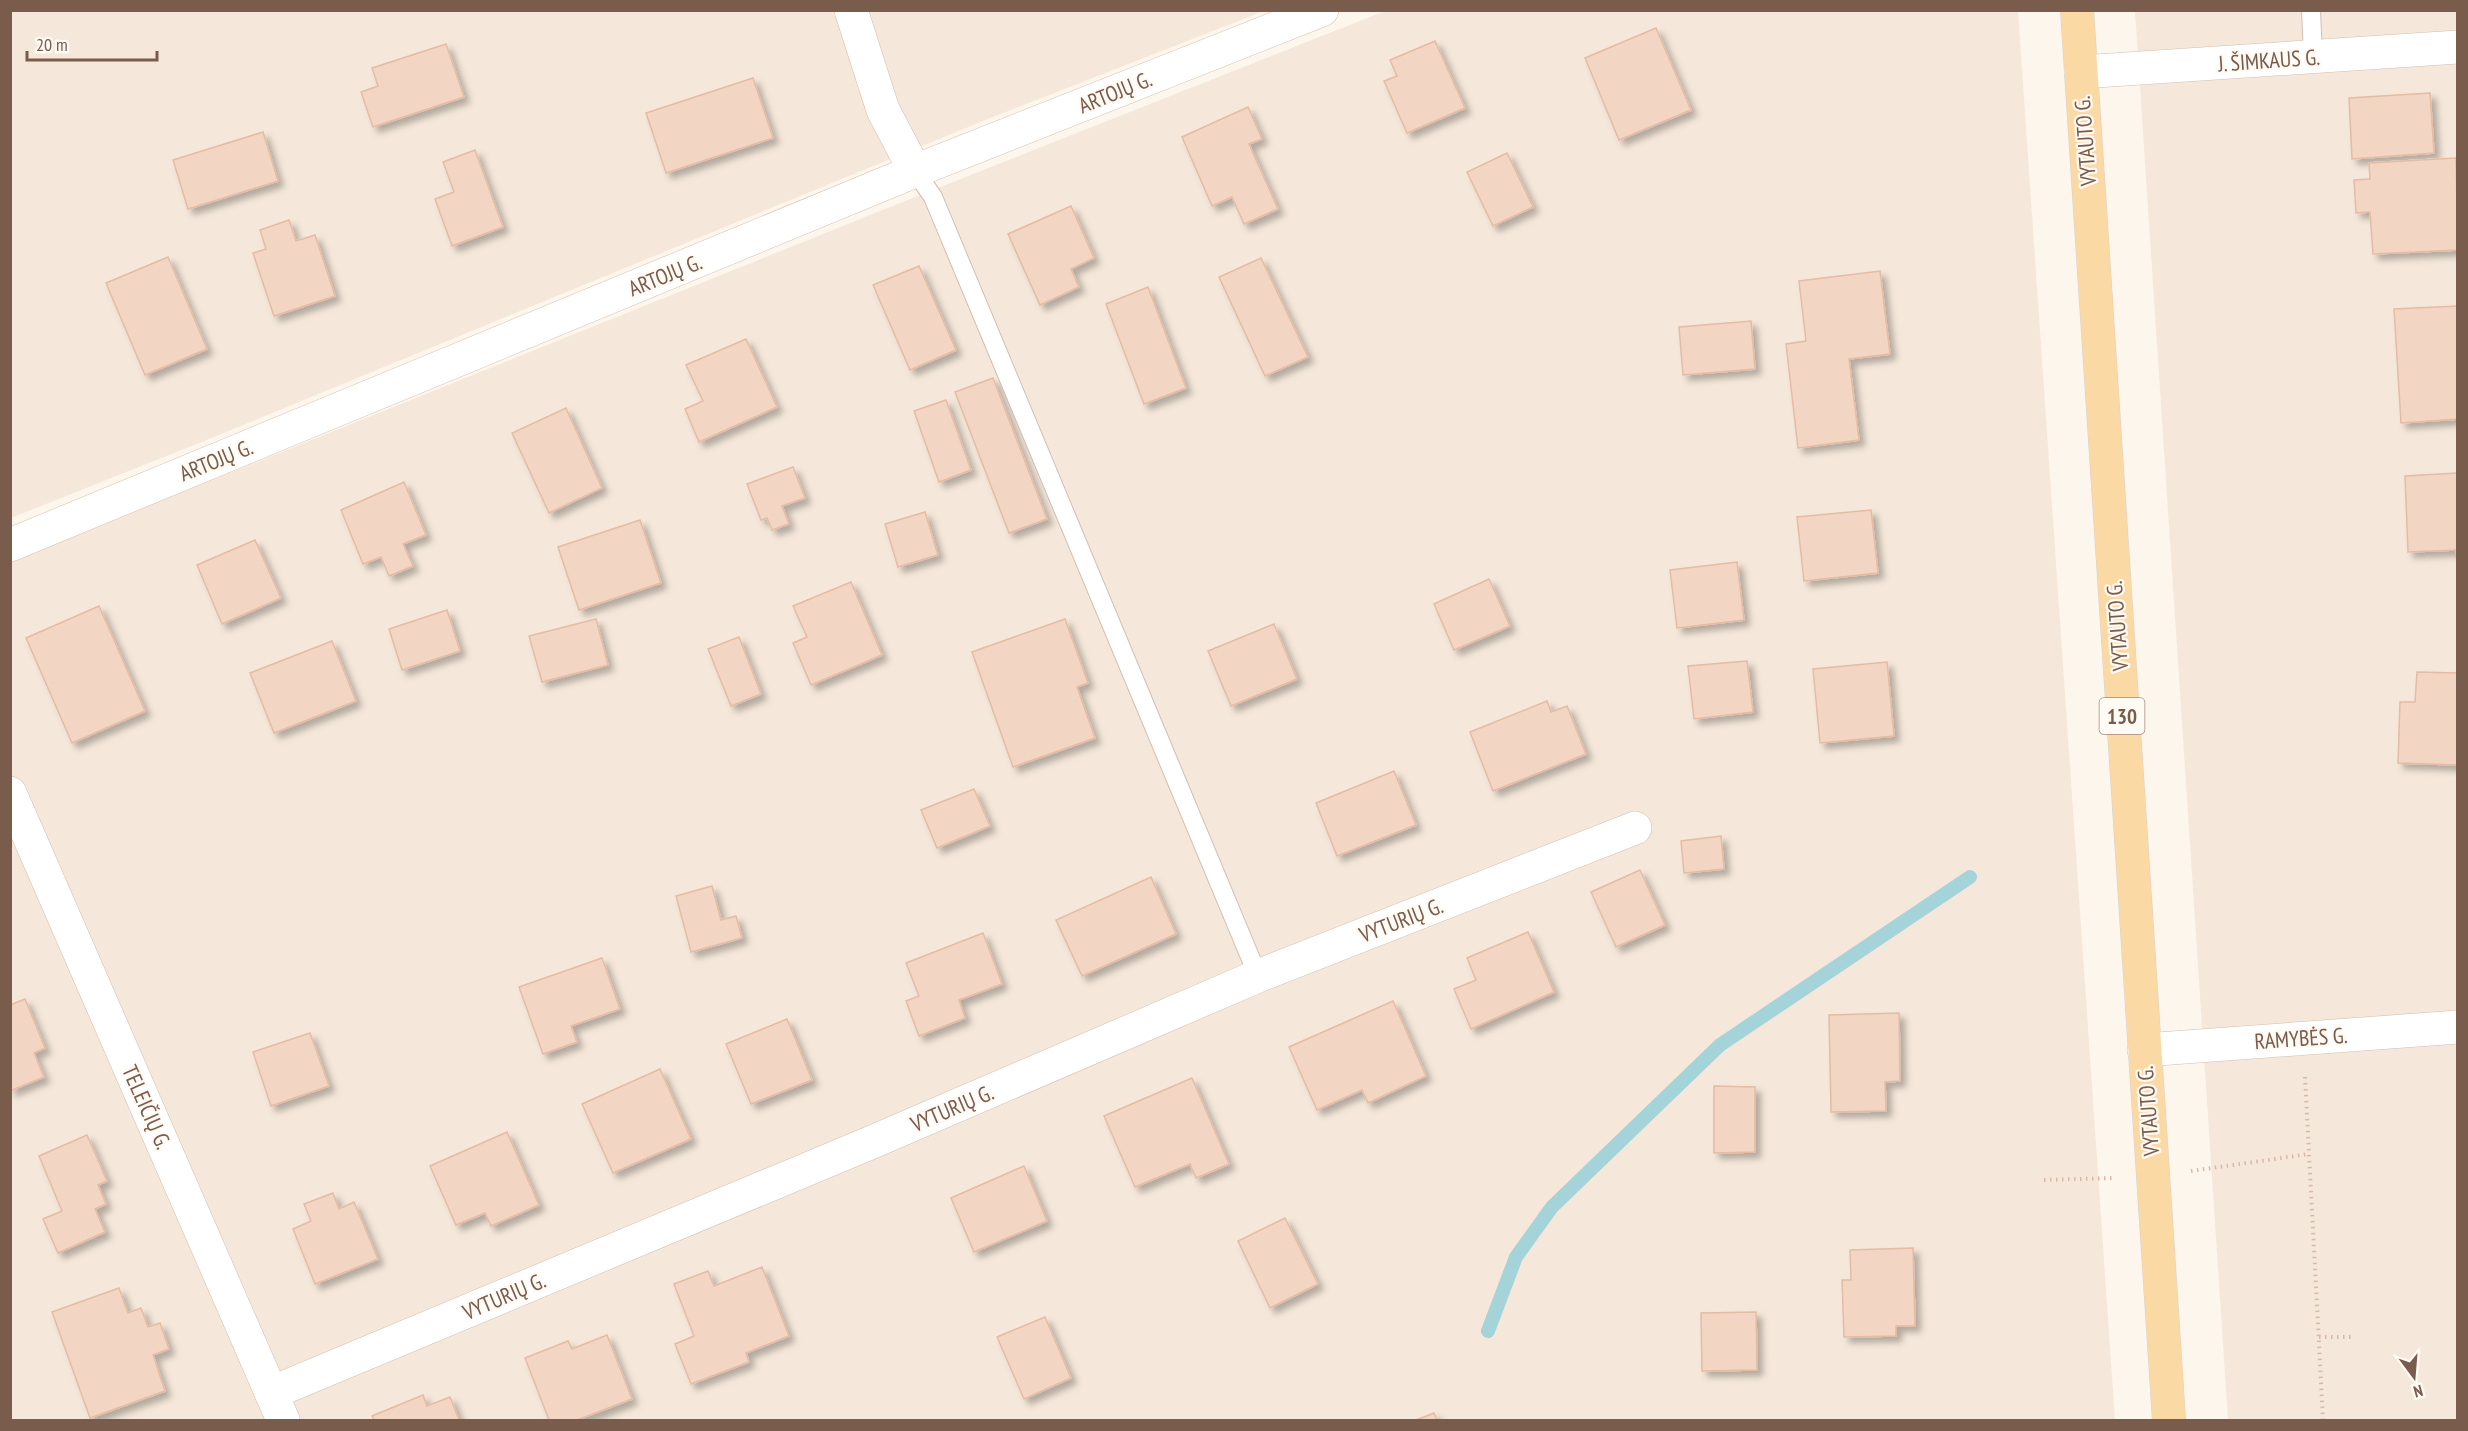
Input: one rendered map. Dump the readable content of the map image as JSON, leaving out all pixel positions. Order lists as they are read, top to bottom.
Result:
{
  "streets": {
    "main road": ["VYTAUTO G.", "130"],
    "street": [
      "J. ŠIMKAUS G.",
      "ARTOJŲ G.",
      "VYTURIŲ G.",
      "RAMYBĖS G.",
      "TELEIČIŲ G."
    ]
  },
  "crossings": [
    ["J. ŠIMKAUS G.", "VYTAUTO G."],
    ["VYTAUTO G.", "RAMYBĖS G."],
    ["VYTURIŲ G.", "TELEIČIŲ G."]
  ],
  "scale_bar": "20 m",
  "north": "bottom"
}
